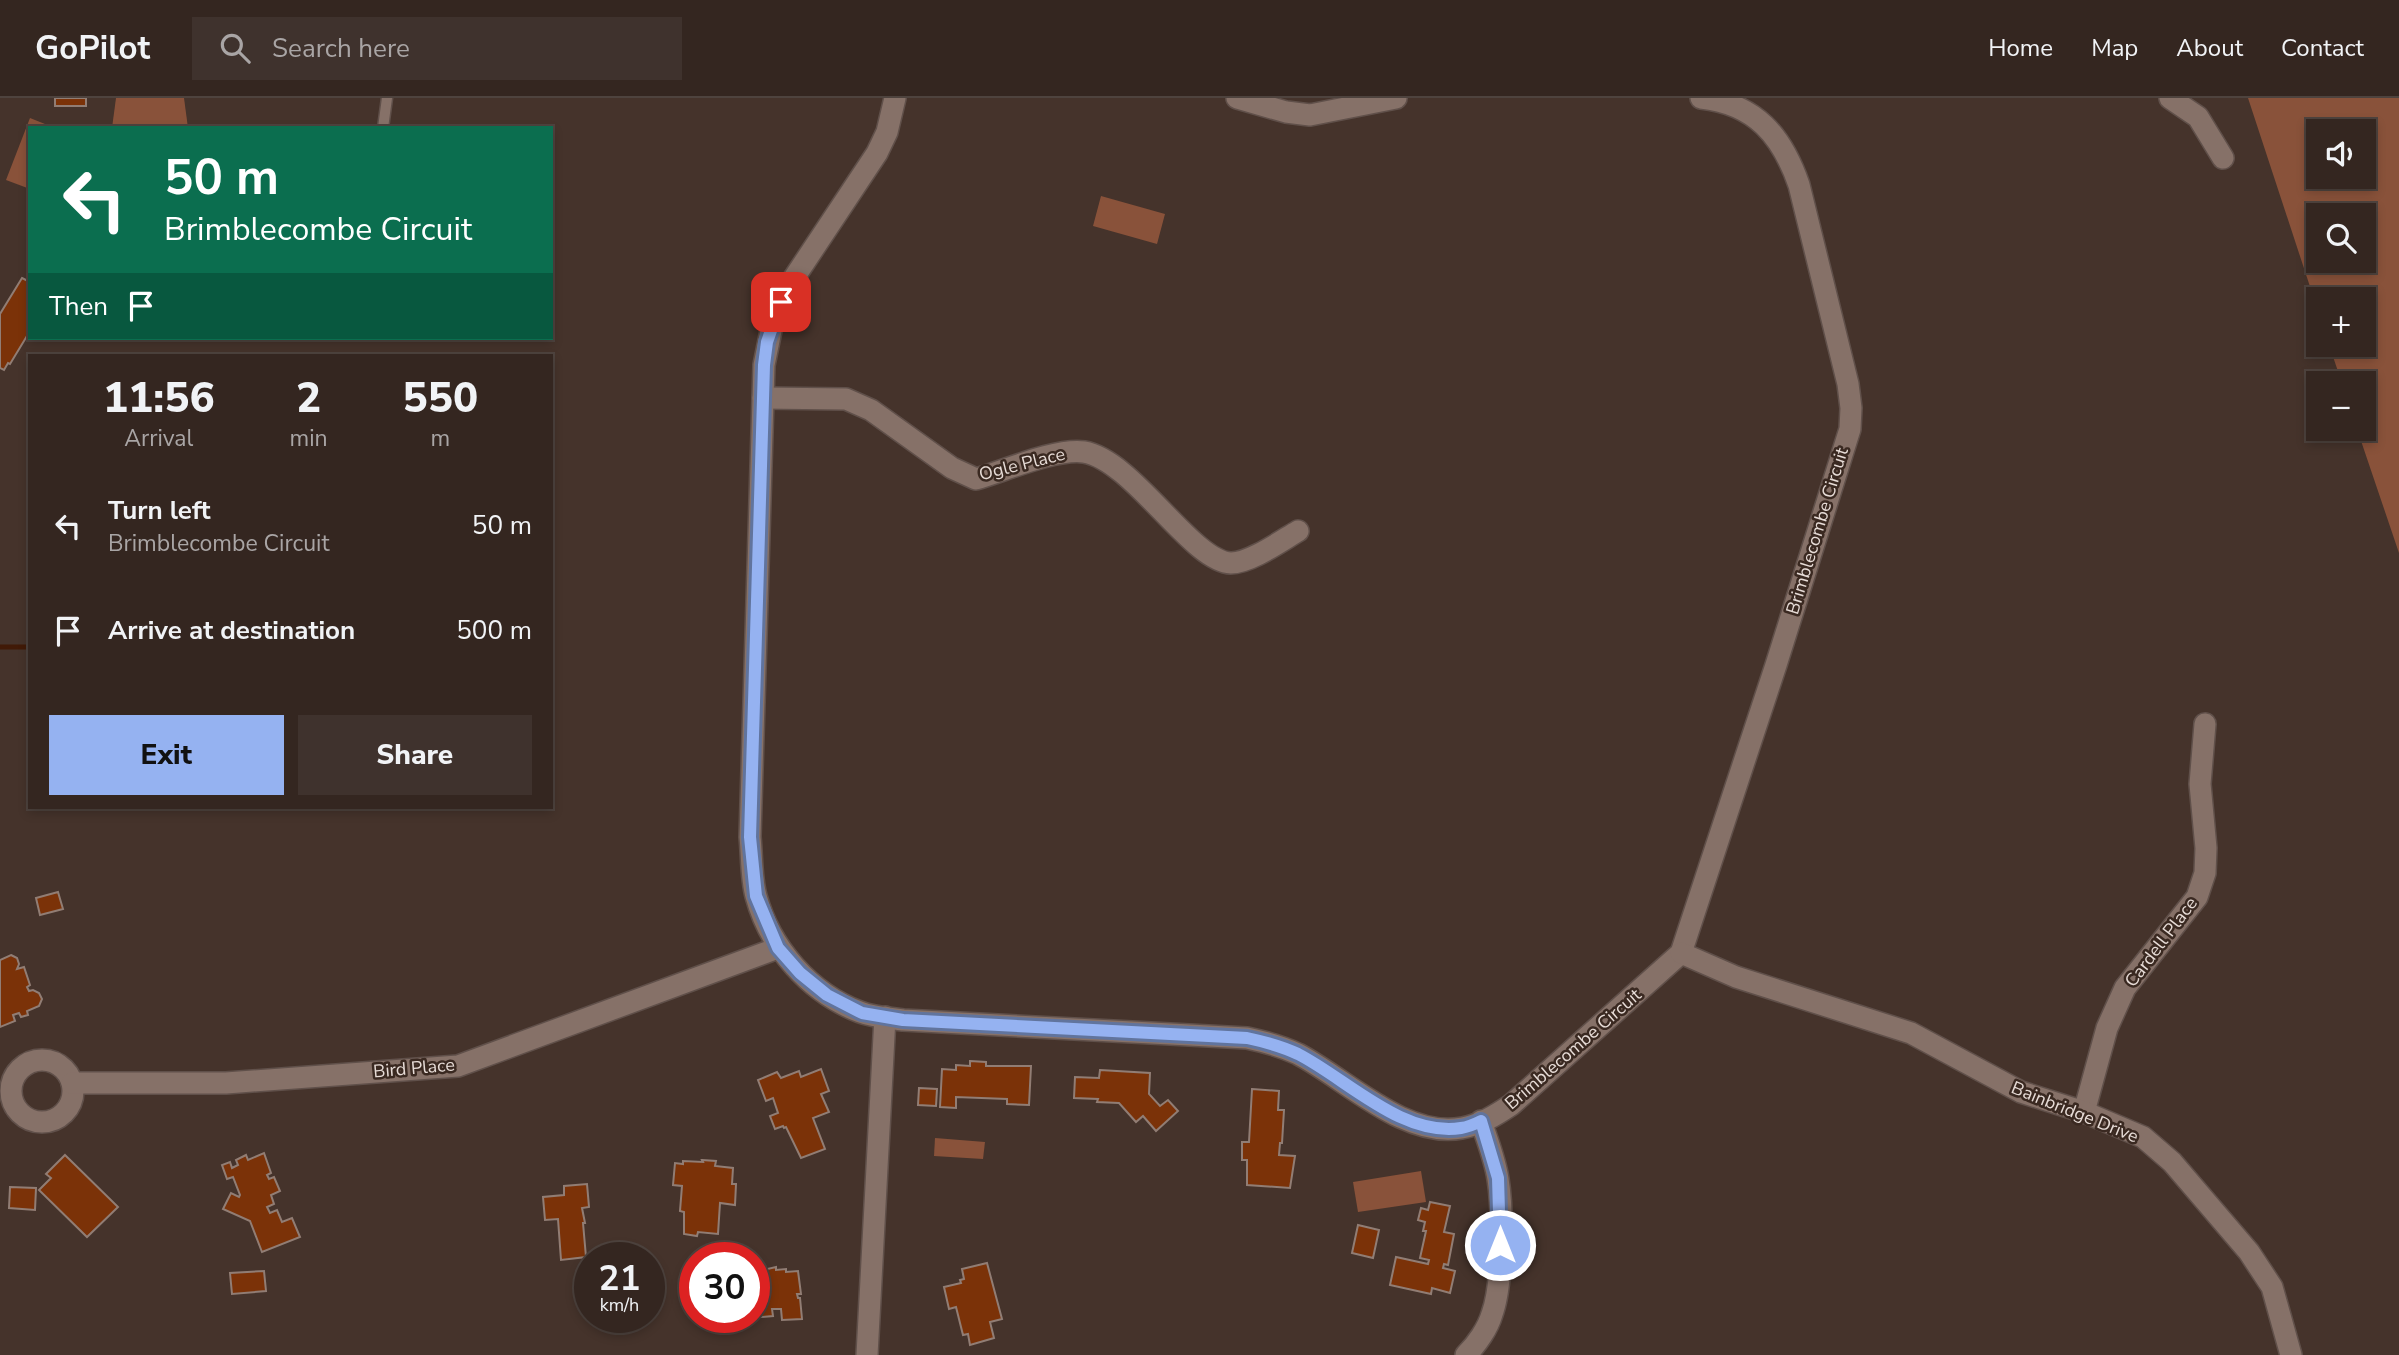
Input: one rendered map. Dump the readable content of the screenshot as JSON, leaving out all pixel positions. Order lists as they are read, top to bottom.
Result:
{
  "streets": {
    "street": [
      "Ogle Place",
      "Brimblecombe Circuit",
      "Cardell Place",
      "Bird Place",
      "Bainbridge Drive"
    ]
  },
  "crossings": [
    ["Ogle Place", "Brimblecombe Circuit"],
    ["Brimblecombe Circuit", "Bird Place"],
    ["Brimblecombe Circuit", "Bainbridge Drive"],
    ["Cardell Place", "Bainbridge Drive"]
  ],
  "page": {
    "header": "GoPilot",
    "search": "Search here",
    "nav": [
      "Home",
      "Map",
      "About",
      "Contact"
    ],
    "map_buttons": ["+", "−"],
    "turn": ["50 m", "Brimblecombe Circuit"],
    "then": "Then",
    "eta": [
      "11:56",
      "Arrival",
      "2",
      "min",
      "550",
      "m"
    ],
    "list": [
      {
        "name": "Turn left",
        "note": "Brimblecombe Circuit",
        "value": "50 m"
      },
      {
        "name": "Arrive at destination",
        "value": "500 m"
      }
    ],
    "buttons": ["Exit", "Share"],
    "speed": "21 km/h",
    "limit": "30"
  }
}
